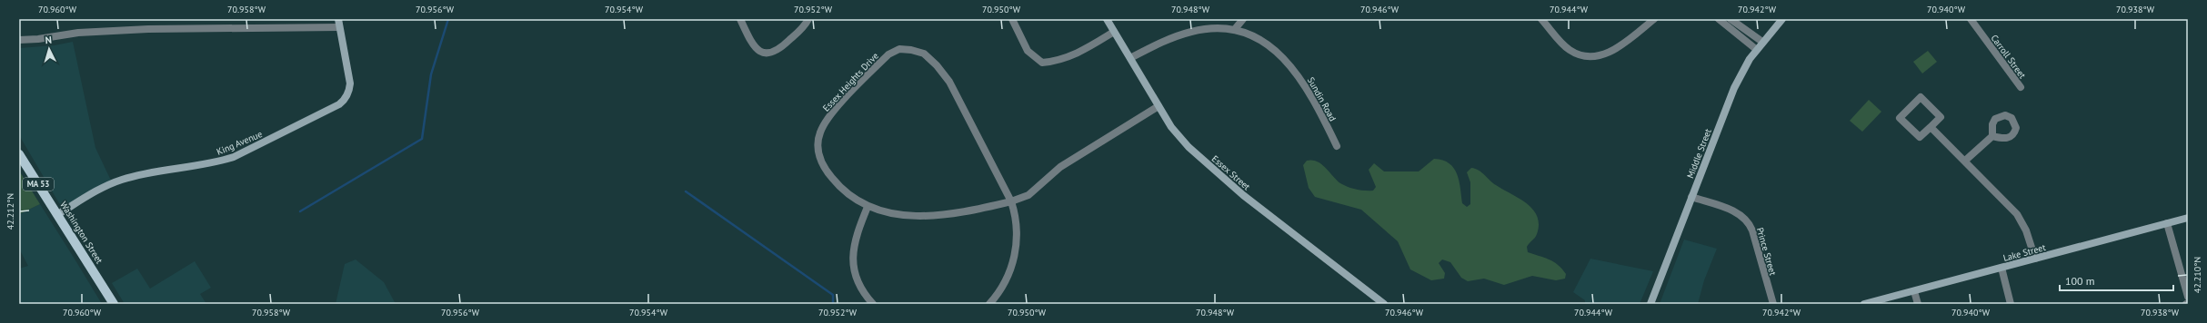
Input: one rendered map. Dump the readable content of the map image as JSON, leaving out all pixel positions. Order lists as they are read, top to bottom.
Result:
{
  "streets": {
    "main road": ["MA 53", "Washington Street"],
    "street": [
      "Carroll Street",
      "Essex Heights Drive",
      "Sundin Road",
      "King Avenue",
      "Middle Street",
      "Essex Street",
      "Prince Street",
      "Lake Street"
    ]
  },
  "crossings": [
    ["Essex Heights Drive", "Essex Street"],
    ["Sundin Road", "Essex Street"],
    ["King Avenue", "Washington Street"],
    ["Middle Street", "Prince Street"]
  ],
  "scale_bar": "100 m",
  "north": "top",
  "coordinates": [
    "70.960°W",
    "70.958°W",
    "70.956°W",
    "70.954°W",
    "70.952°W",
    "70.950°W",
    "70.948°W",
    "70.946°W",
    "70.944°W",
    "70.942°W",
    "70.940°W",
    "70.938°W",
    "42.212°N",
    "42.210°N"
  ]
}
